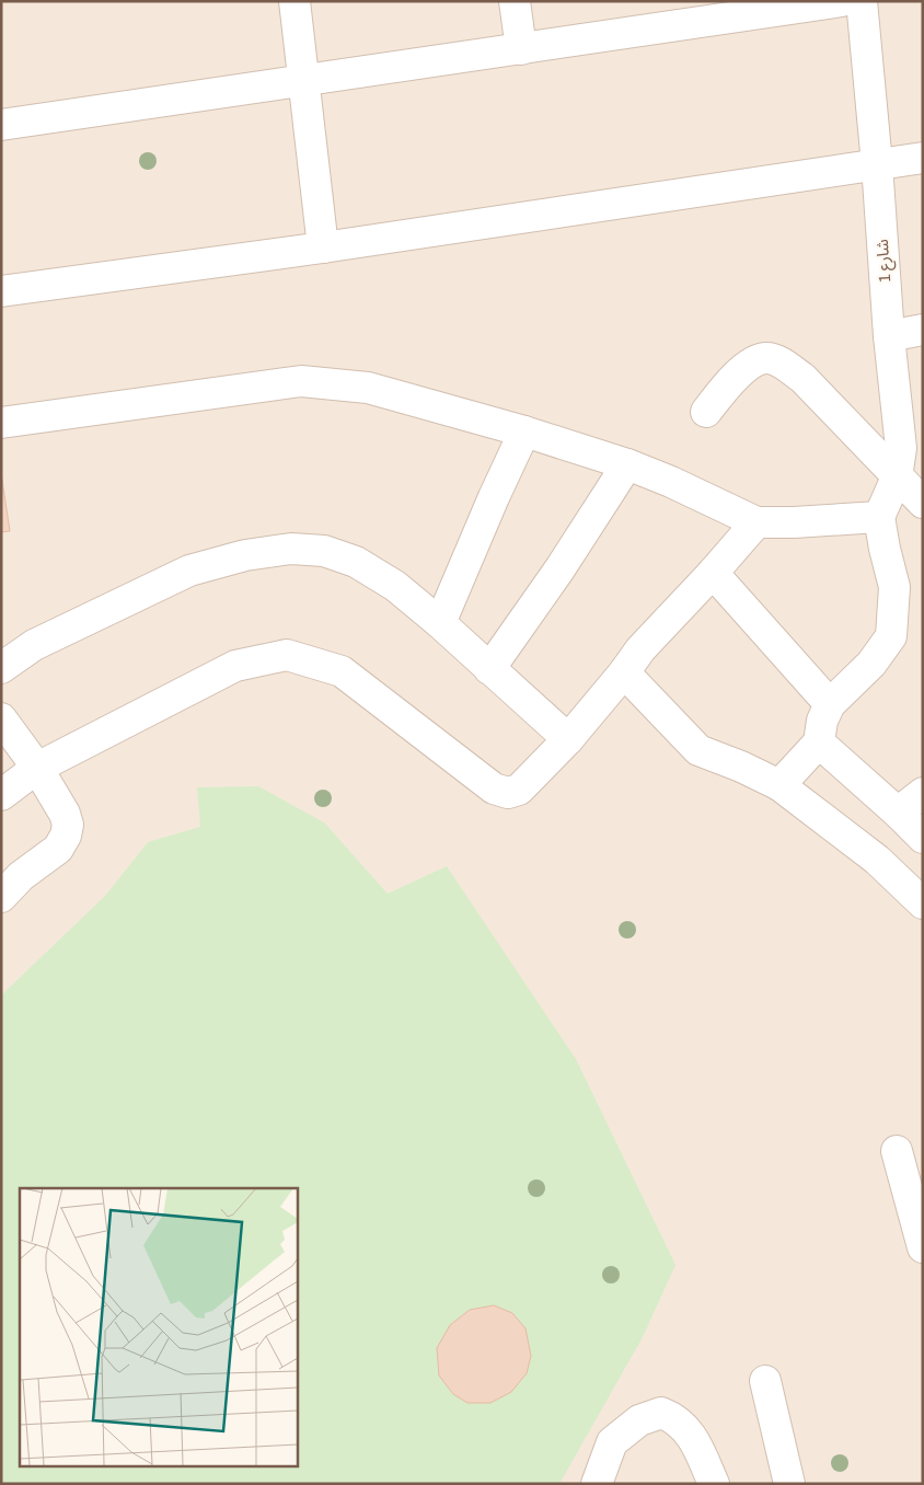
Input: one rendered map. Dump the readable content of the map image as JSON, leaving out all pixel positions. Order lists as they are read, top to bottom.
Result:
{
  "streets": {
    "street": ["شارع 1"]
  }
}
